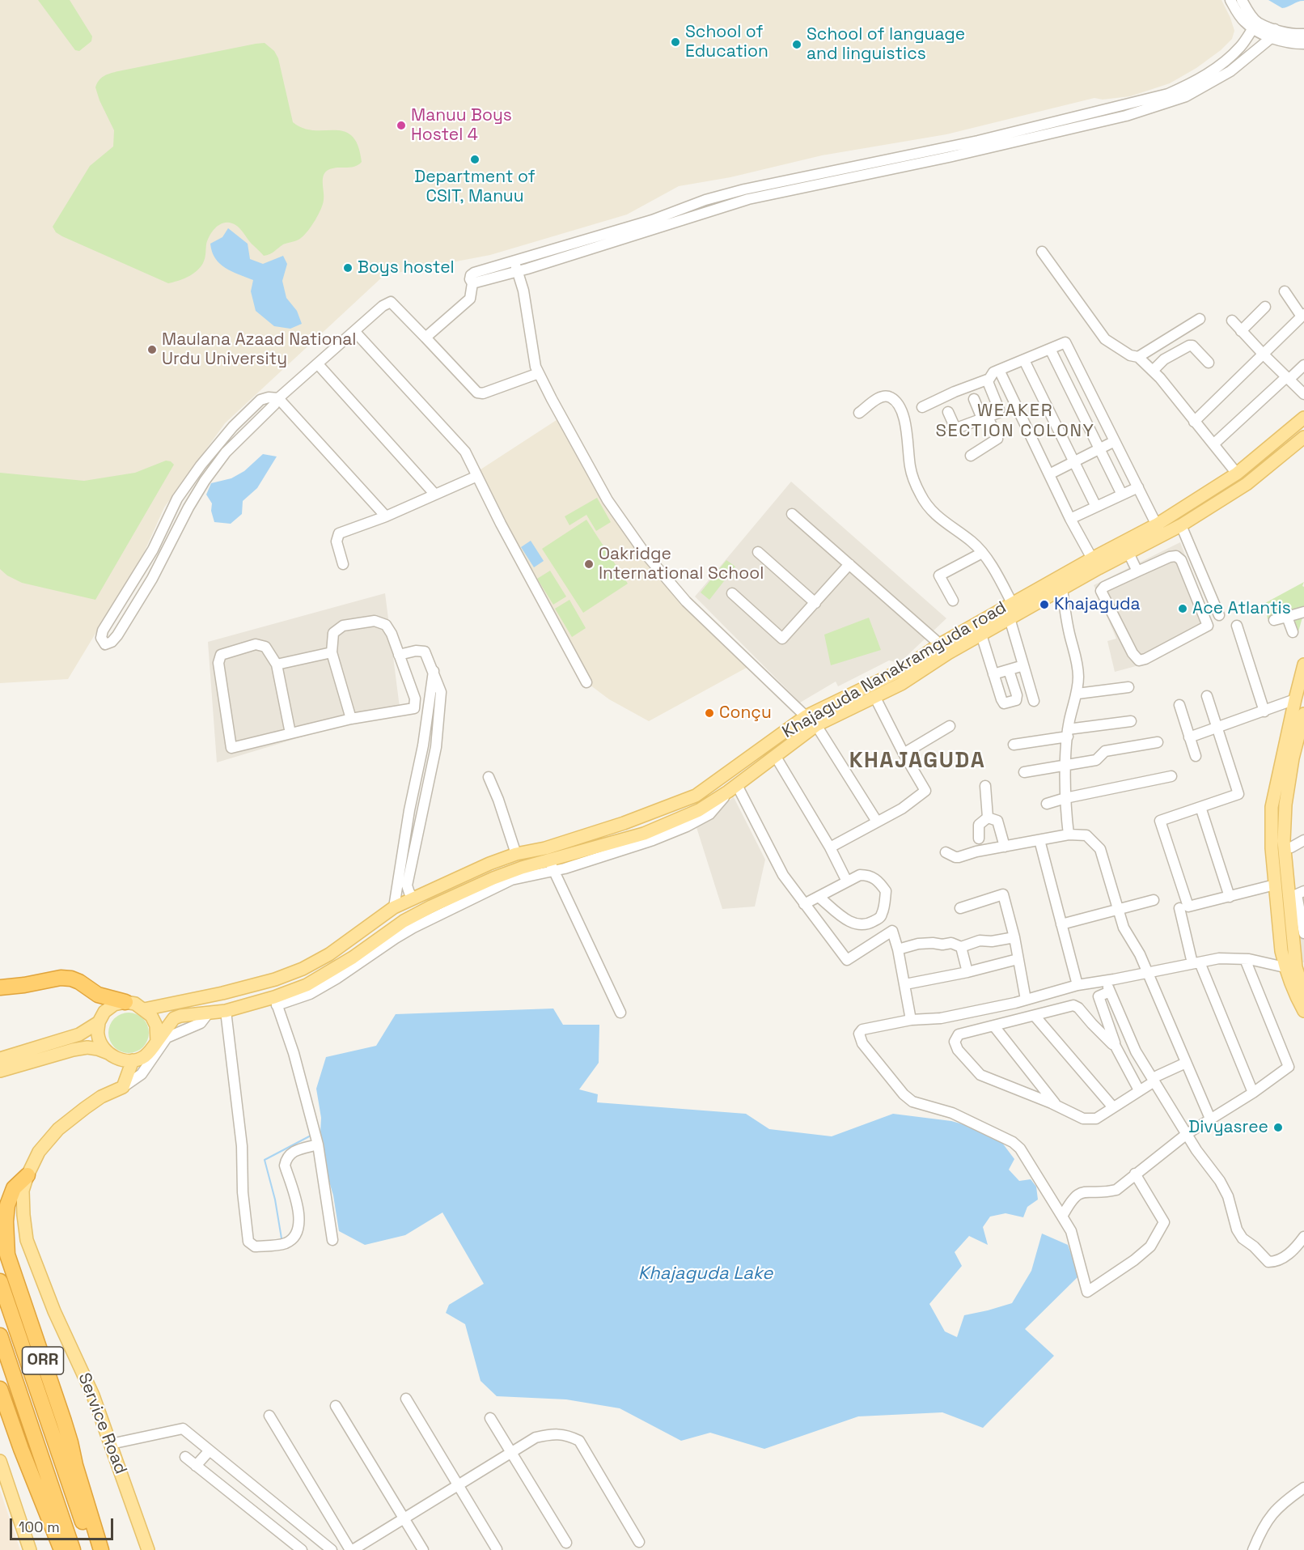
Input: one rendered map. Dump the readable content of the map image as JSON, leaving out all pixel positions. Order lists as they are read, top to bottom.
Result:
{
  "streets": {
    "highway": ["ORR"],
    "main road": ["Khajaguda Nanakramguda road", "Service Road"]
  },
  "crossings": [
    ["ORR", "Service Road"]
  ],
  "districts": ["WEAKER SECTION COLONY", "KHAJAGUDA"],
  "water": ["Khajaguda Lake"],
  "places": [
    "School of Education",
    "School of language and linguistics",
    "Manuu Boys Hostel 4",
    "Department of CSIT, Manuu",
    "Boys hostel",
    "Maulana Azaad National Urdu University",
    "Oakridge International School",
    "Khajaguda",
    "Ace Atlantis",
    "Conçu",
    "Divyasree"
  ],
  "scale_bar": "100 m"
}
